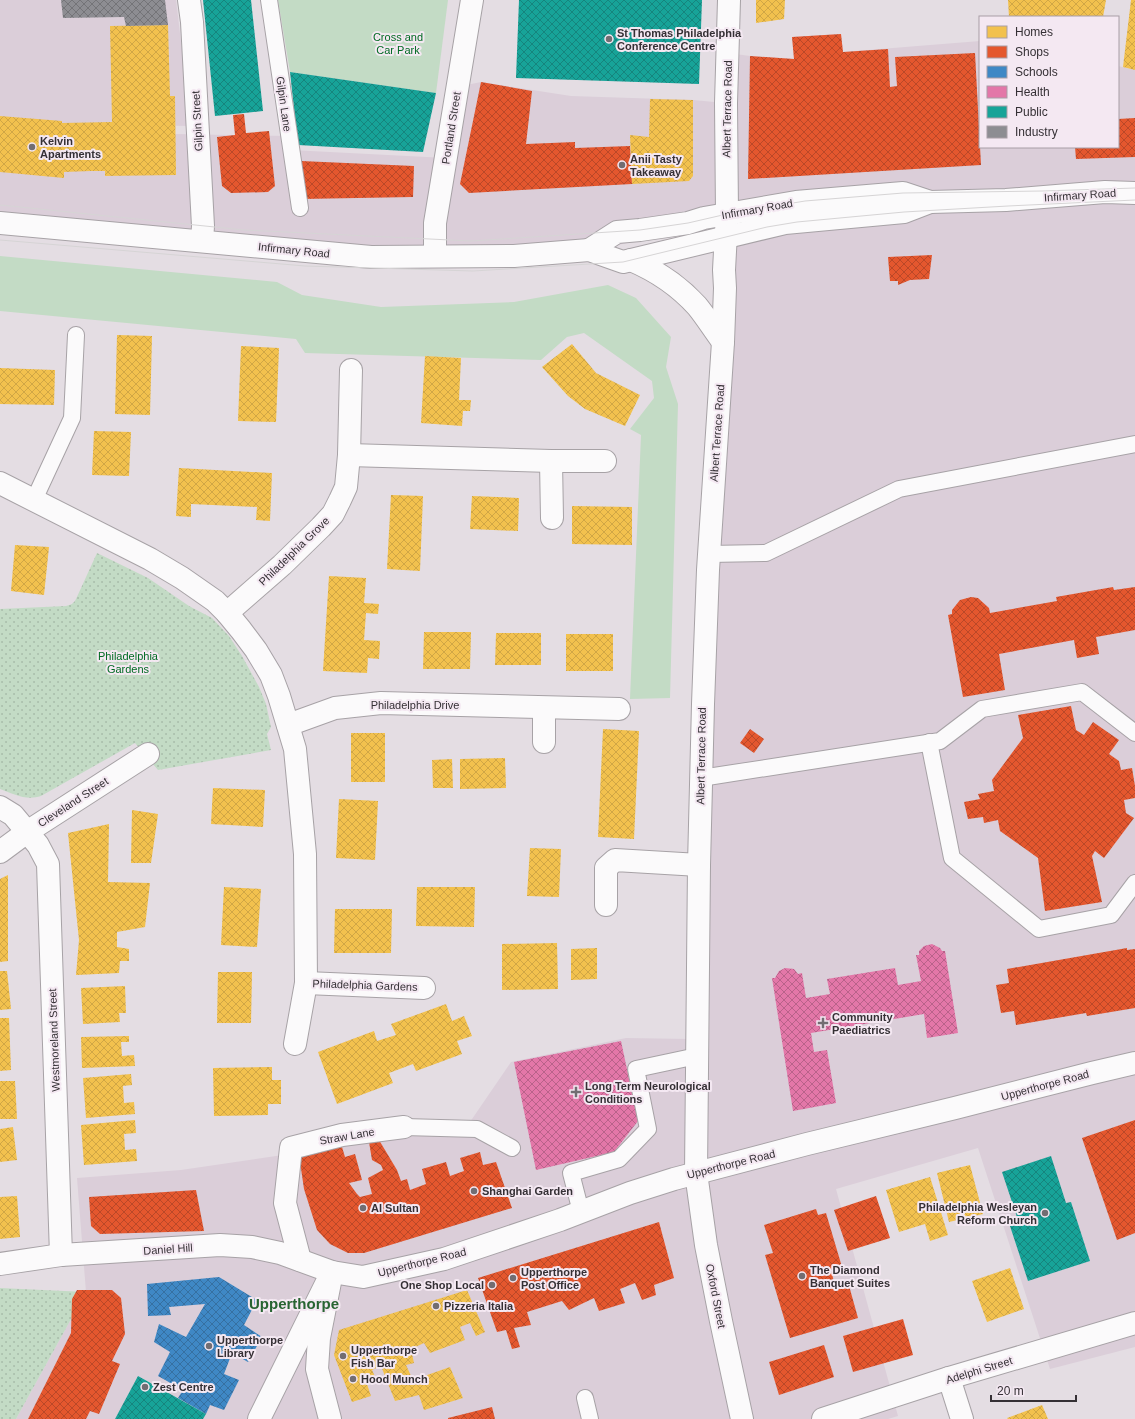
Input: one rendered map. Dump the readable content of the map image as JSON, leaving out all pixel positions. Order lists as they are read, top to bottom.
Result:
{
  "streets": {
    "street": [
      "Albert Terrace Road",
      "Gilpin Street",
      "Portland Street",
      "Infirmary Road",
      "Philadelphia Grove",
      "Philadelphia Drive",
      "Cleveland Street",
      "Philadelphia Gardens",
      "Westmoreland Street",
      "Upperthorpe Road",
      "Straw Lane",
      "Daniel Hill",
      "Oxford Street",
      "Adelphi Street"
    ],
    "lane": ["Gilpin Lane"]
  },
  "crossings": [
    ["Albert Terrace Road", "Infirmary Road"],
    ["Albert Terrace Road", "Upperthorpe Road"],
    ["Albert Terrace Road", "Oxford Street"],
    ["Gilpin Street", "Infirmary Road"],
    ["Portland Street", "Infirmary Road"],
    ["Philadelphia Grove", "Philadelphia Gardens"],
    ["Philadelphia Drive", "Philadelphia Gardens"],
    ["Cleveland Street", "Westmoreland Street"],
    ["Westmoreland Street", "Daniel Hill"],
    ["Upperthorpe Road", "Daniel Hill"],
    ["Upperthorpe Road", "Oxford Street"],
    ["Straw Lane", "Daniel Hill"]
  ],
  "districts": ["Upperthorpe"],
  "parks": ["Cross and Car Park", "Philadelphia Gardens"],
  "places": {
    "other": [
      "St Thomas Philadelphia Conference Centre",
      "Kelvin Apartments",
      "Anii Tasty Takeaway",
      "Shanghai Garden",
      "Al Sultan",
      "Philadelphia Wesleyan Reform Church",
      "The Diamond Banquet Suites",
      "Upperthorpe Post Office",
      "One Shop Local",
      "Pizzeria Italia",
      "Upperthorpe Library",
      "Upperthorpe Fish Bar",
      "Hood Munch",
      "Zest Centre"
    ],
    "health": ["Community Paediatrics", "Long Term Neurological Conditions"]
  },
  "legend": [
    "Homes",
    "Shops",
    "Schools",
    "Health",
    "Public",
    "Industry"
  ],
  "scale_bar": "20 m"
}
